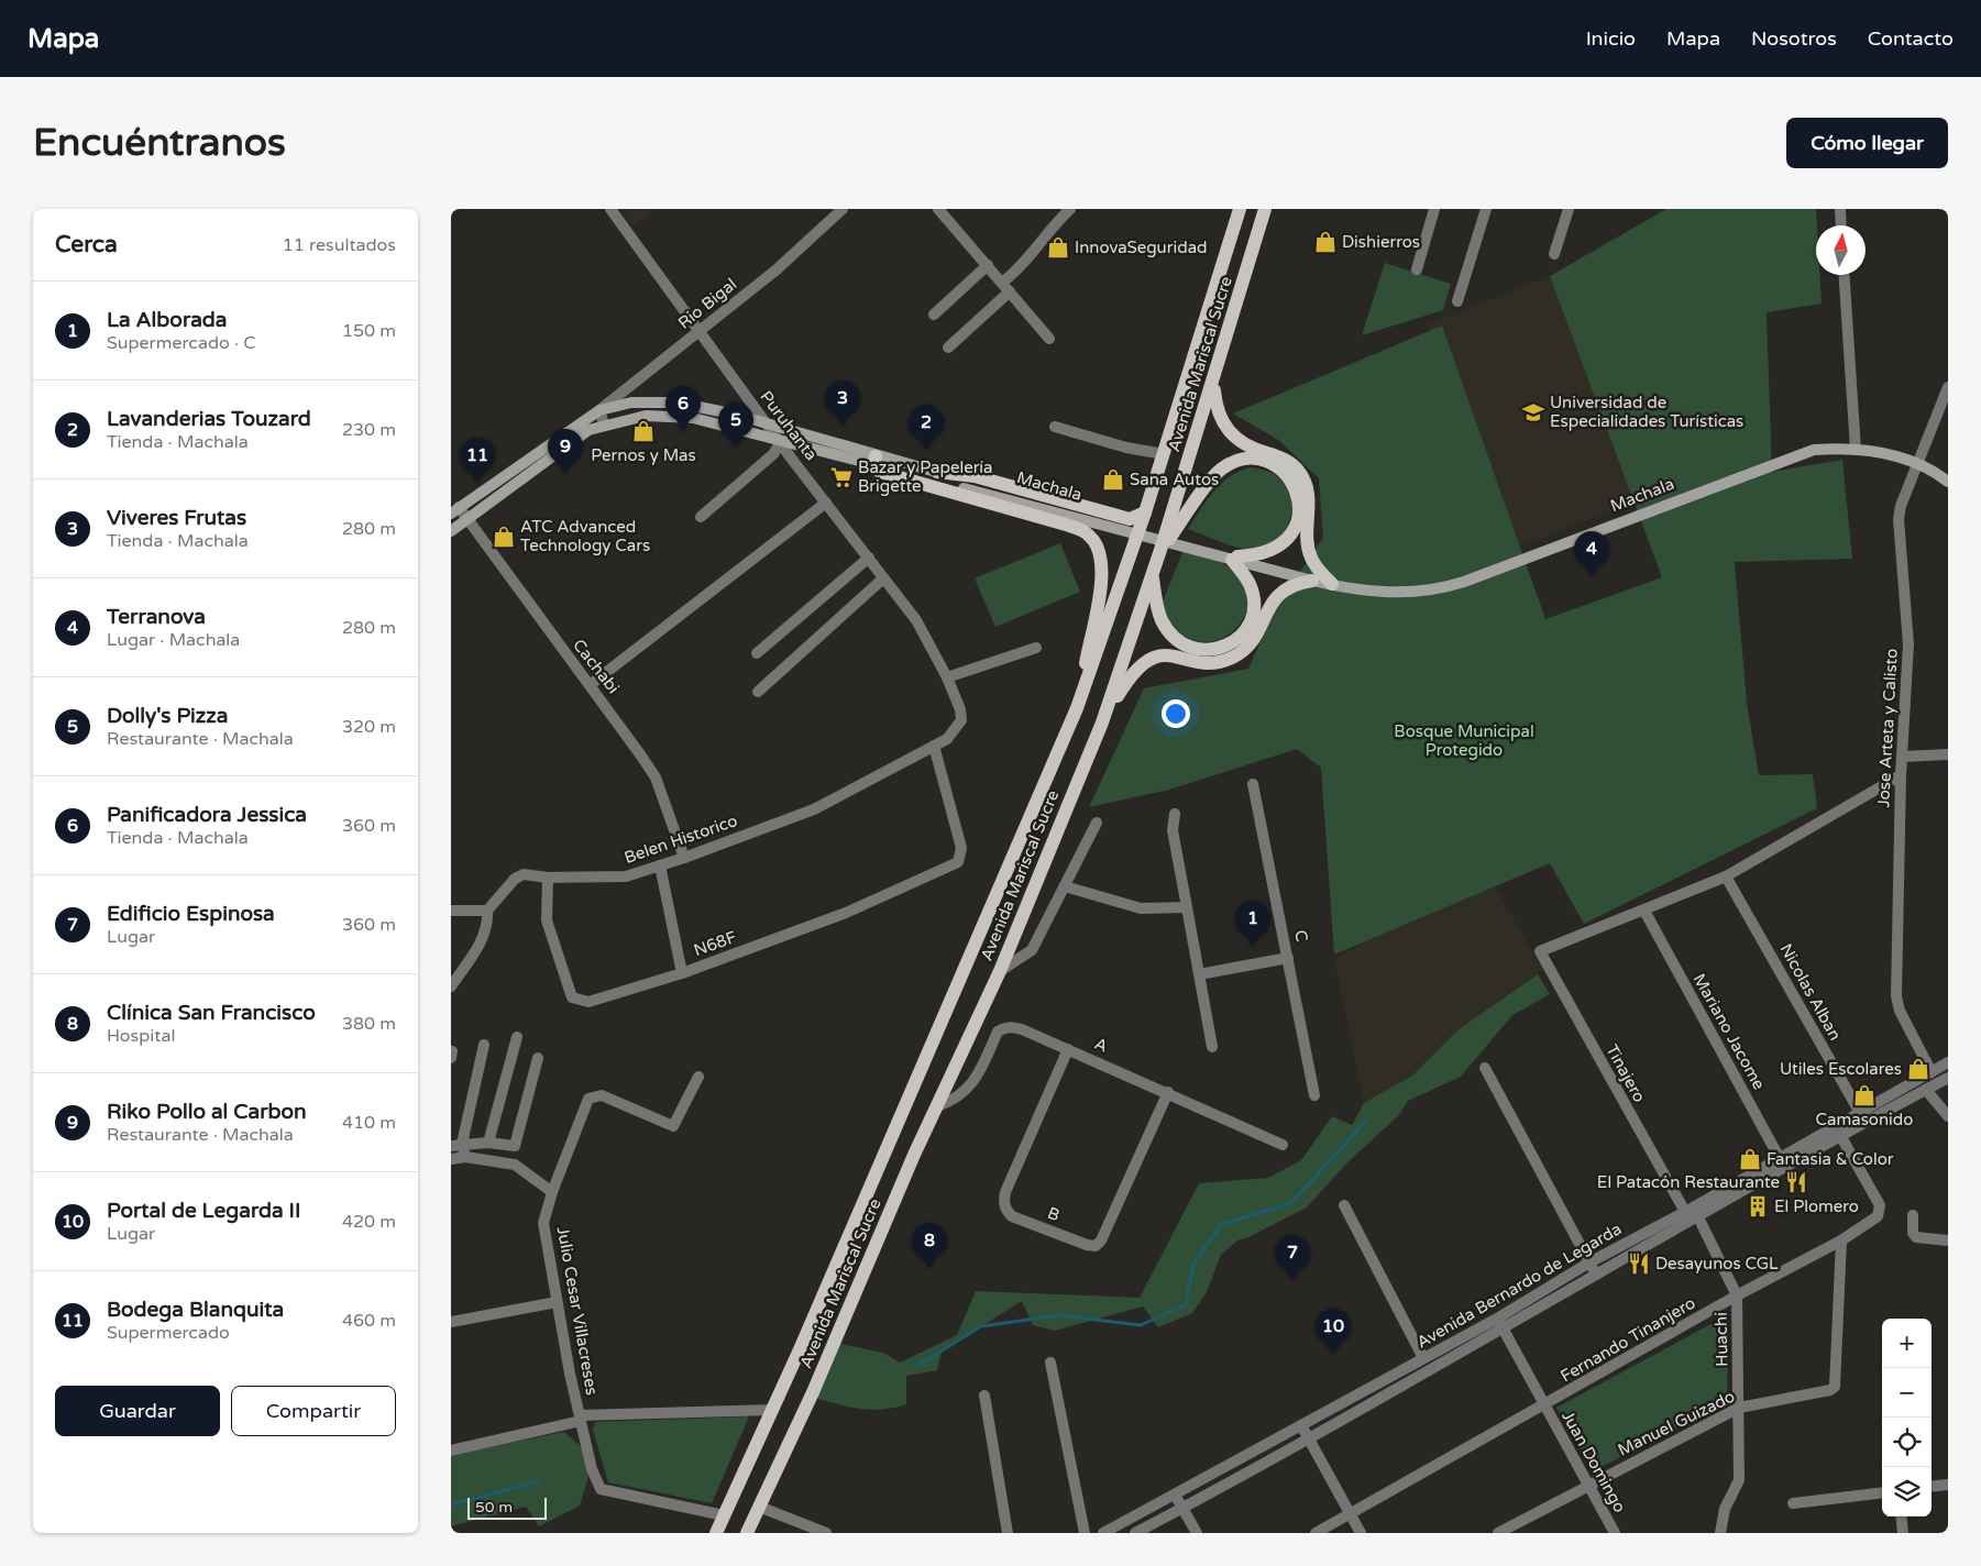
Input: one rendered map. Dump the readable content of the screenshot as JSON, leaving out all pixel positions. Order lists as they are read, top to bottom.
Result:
{
  "streets": {
    "main road": ["Avenida Mariscal Sucre", "Machala"],
    "street": [
      "Rio Bigal",
      "Puruhanta",
      "Cachabi",
      "Jose Arteta y Calisto",
      "Belen Historico",
      "C",
      "N68F",
      "Nicolas Alban",
      "Mariano Jacome",
      "A",
      "Tinajero",
      "B",
      "Avenida Bernardo de Legarda",
      "Julio Cesar Villacreses",
      "Fernando Tinanjero",
      "Huachi",
      "Manuel Guizado",
      "Juan Domingo"
    ]
  },
  "crossings": [
    ["Rio Bigal", "Puruhanta"],
    ["Rio Bigal", "Machala"],
    ["Avenida Mariscal Sucre", "A"],
    ["Avenida Mariscal Sucre", "Julio Cesar Villacreses"],
    ["Puruhanta", "Machala"],
    ["Puruhanta", "Belen Historico"],
    ["Machala", "Cachabi"],
    ["Machala", "Jose Arteta y Calisto"],
    ["Cachabi", "Belen Historico"],
    ["Jose Arteta y Calisto", "Avenida Bernardo de Legarda"],
    ["Belen Historico", "N68F"],
    ["Nicolas Alban", "Avenida Bernardo de Legarda"],
    ["Mariano Jacome", "Tinajero"],
    ["Mariano Jacome", "Avenida Bernardo de Legarda"],
    ["A", "B"],
    ["Tinajero", "Avenida Bernardo de Legarda"],
    ["Avenida Bernardo de Legarda", "Fernando Tinanjero"],
    ["Avenida Bernardo de Legarda", "Huachi"],
    ["Avenida Bernardo de Legarda", "Juan Domingo"],
    ["Fernando Tinanjero", "Huachi"],
    ["Fernando Tinanjero", "Manuel Guizado"],
    ["Fernando Tinanjero", "Juan Domingo"],
    ["Huachi", "Manuel Guizado"],
    ["Manuel Guizado", "Juan Domingo"]
  ],
  "parks": ["Bosque Municipal Protegido"],
  "places": {
    "shop": [
      "Dishierros",
      "InnovaSeguridad",
      "Pernos y Mas",
      "Sana Autos",
      "ATC Advanced Technology Cars",
      "Utiles Escolares",
      "Camasonido",
      "Fantasia & Color"
    ],
    "school or university": ["Universidad de Especialidades Turísticas"],
    "supermarket": ["Bazar y Papelería Brigette"],
    "restaurant": ["El Patacón Restaurante", "Desayunos CGL"],
    "building": ["El Plomero"]
  },
  "scale_bar": "50 m",
  "north": "top",
  "page": {
    "header": "Mapa",
    "nav": [
      "Inicio",
      "Mapa",
      "Nosotros",
      "Contacto"
    ],
    "buttons": [
      "Cómo llegar",
      ["Guardar", "Compartir"]
    ],
    "title": "Encuéntranos",
    "heading": ["Cerca", "11 resultados"],
    "list": [
      {
        "mark": "1",
        "name": "La Alborada",
        "note": "Supermercado · C",
        "value": "150 m"
      },
      {
        "mark": "2",
        "name": "Lavanderias Touzard",
        "note": "Tienda · Machala",
        "value": "230 m"
      },
      {
        "mark": "3",
        "name": "Viveres Frutas",
        "note": "Tienda · Machala",
        "value": "280 m"
      },
      {
        "mark": "4",
        "name": "Terranova",
        "note": "Lugar · Machala",
        "value": "280 m"
      },
      {
        "mark": "5",
        "name": "Dolly's Pizza",
        "note": "Restaurante · Machala",
        "value": "320 m"
      },
      {
        "mark": "6",
        "name": "Panificadora Jessica",
        "note": "Tienda · Machala",
        "value": "360 m"
      },
      {
        "mark": "7",
        "name": "Edificio Espinosa",
        "note": "Lugar",
        "value": "360 m"
      },
      {
        "mark": "8",
        "name": "Clínica San Francisco",
        "note": "Hospital",
        "value": "380 m"
      },
      {
        "mark": "9",
        "name": "Riko Pollo al Carbon",
        "note": "Restaurante · Machala",
        "value": "410 m"
      },
      {
        "mark": "10",
        "name": "Portal de Legarda II",
        "note": "Lugar",
        "value": "420 m"
      },
      {
        "mark": "11",
        "name": "Bodega Blanquita",
        "note": "Supermercado",
        "value": "460 m"
      }
    ],
    "pins": [
      "3",
      "6",
      "5",
      "2",
      "9",
      "11",
      "4",
      "1",
      "8",
      "7",
      "10"
    ],
    "map_buttons": ["+", "−"],
    "scale": "50 m"
  }
}
